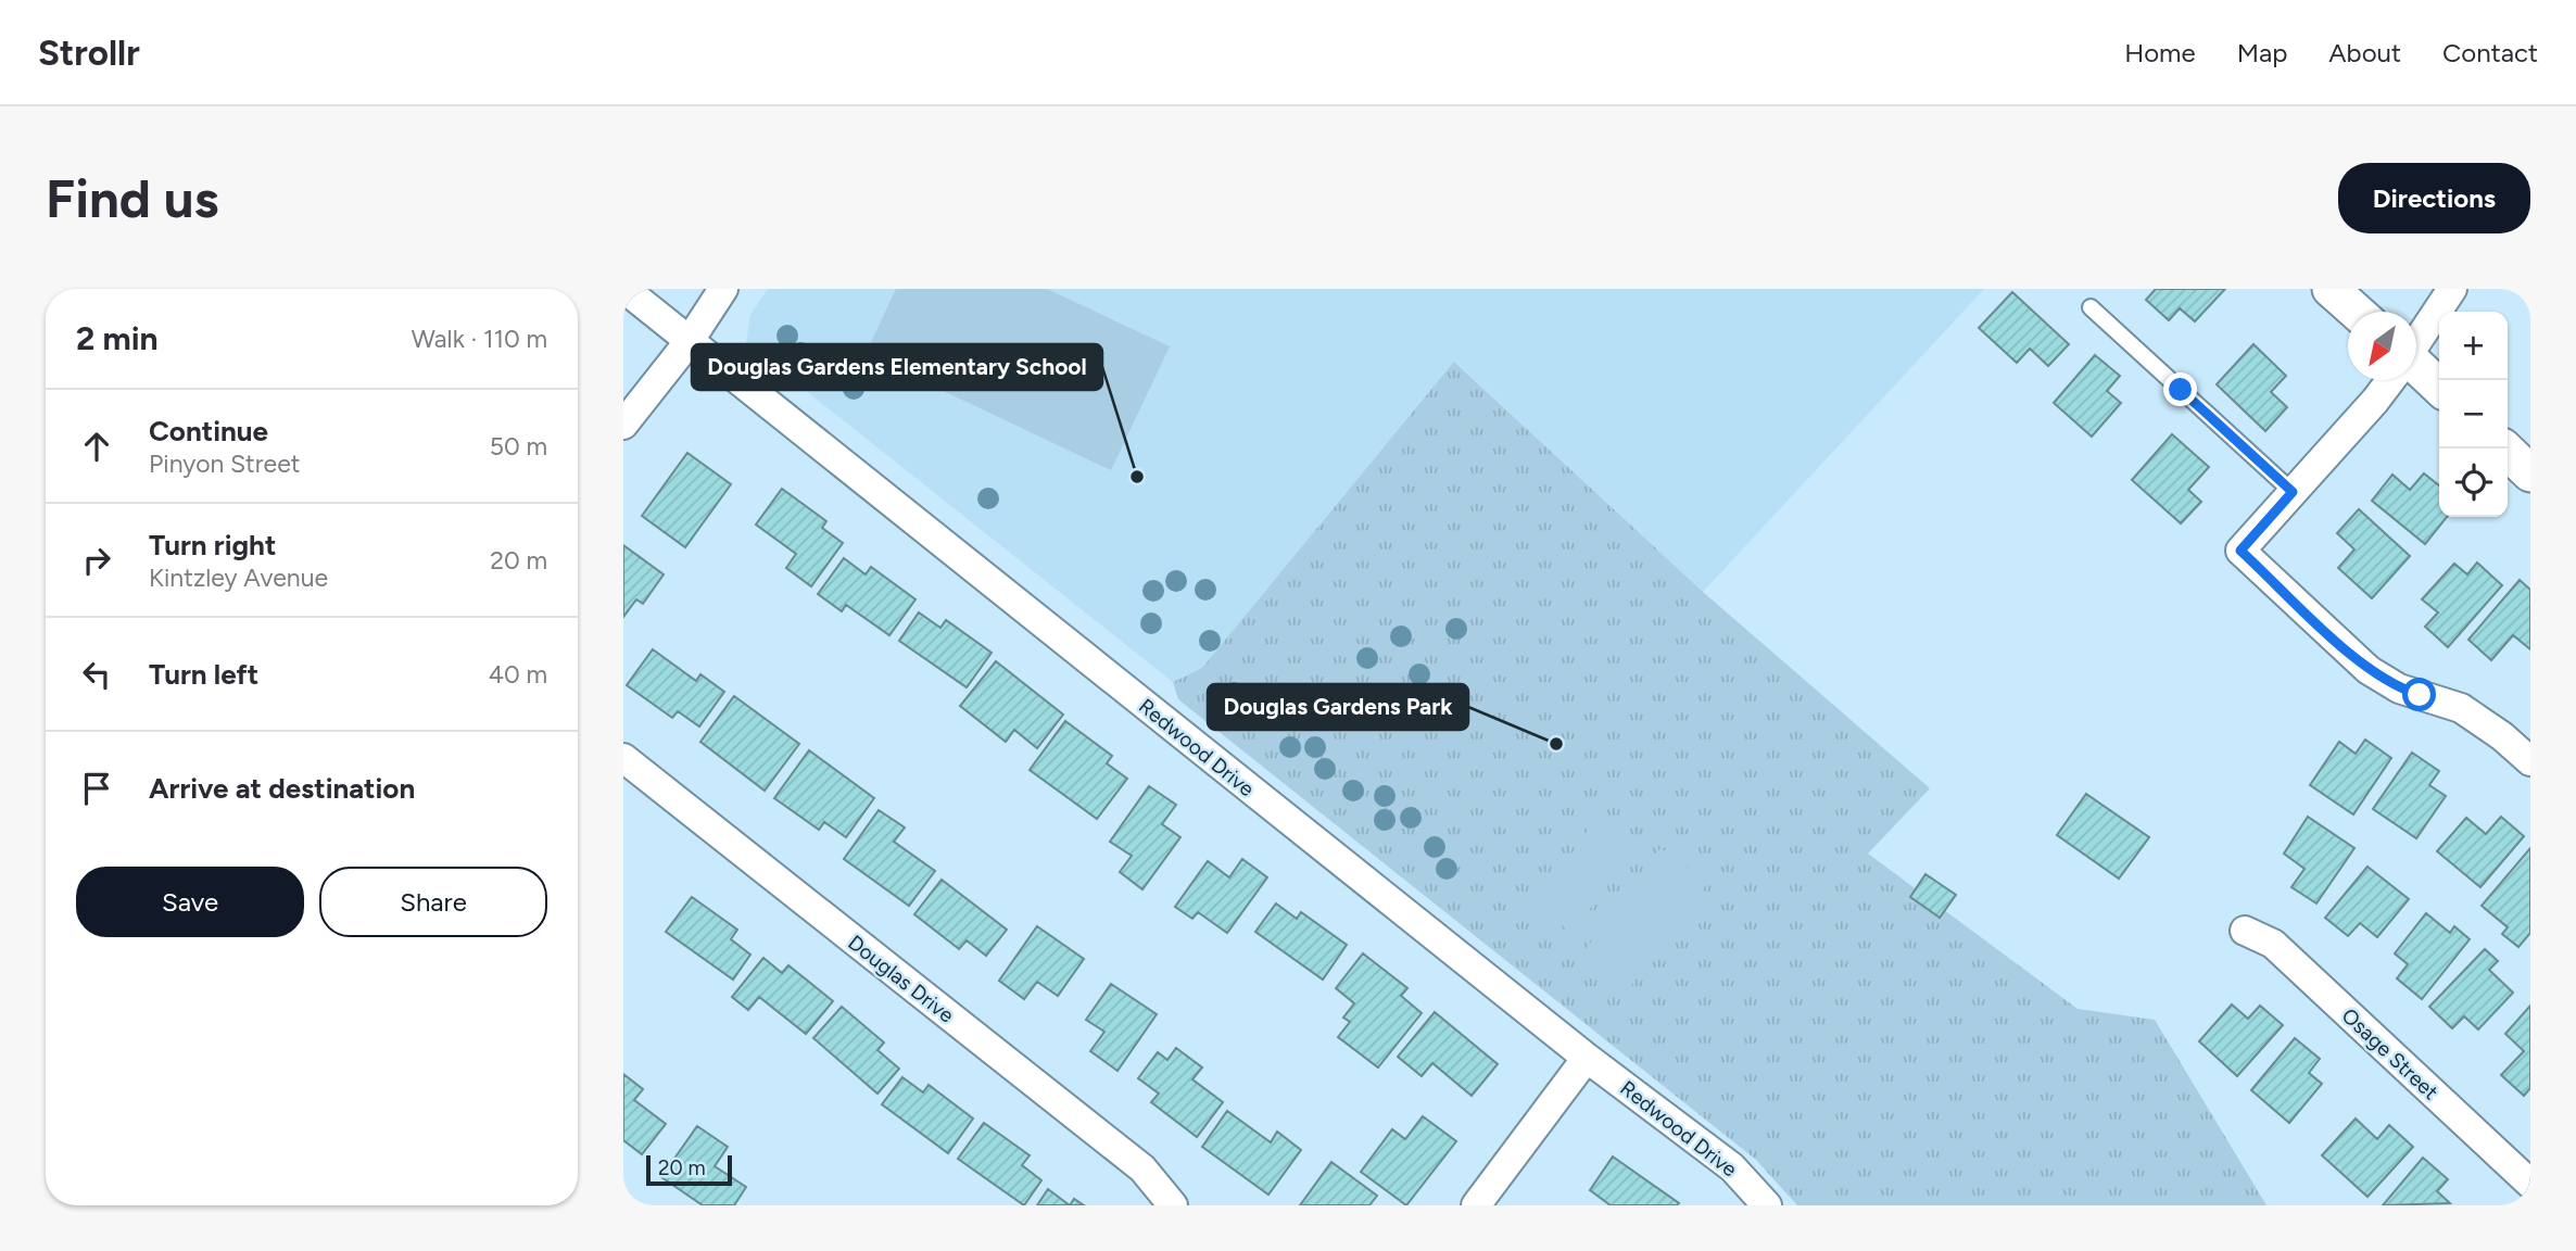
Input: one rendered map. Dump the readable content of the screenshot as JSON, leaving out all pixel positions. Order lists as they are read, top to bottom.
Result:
{
  "streets": {
    "street": ["Redwood Drive", "Douglas Drive", "Osage Street"]
  },
  "places": ["Douglas Gardens Elementary School", "Douglas Gardens Park"],
  "scale_bar": "20 m",
  "north": "bottom left",
  "page": {
    "header": "Strollr",
    "nav": [
      "Home",
      "Map",
      "About",
      "Contact"
    ],
    "buttons": [
      "Directions",
      ["Save", "Share"]
    ],
    "title": "Find us",
    "heading": ["2 min", "Walk · 110 m"],
    "map_buttons": ["+", "−"],
    "list": [
      ["Continue", "Pinyon Street", "50 m"],
      ["Turn right", "Kintzley Avenue", "20 m"],
      ["Turn left", "40 m"],
      "Arrive at destination"
    ],
    "scale": "20 m"
  }
}
